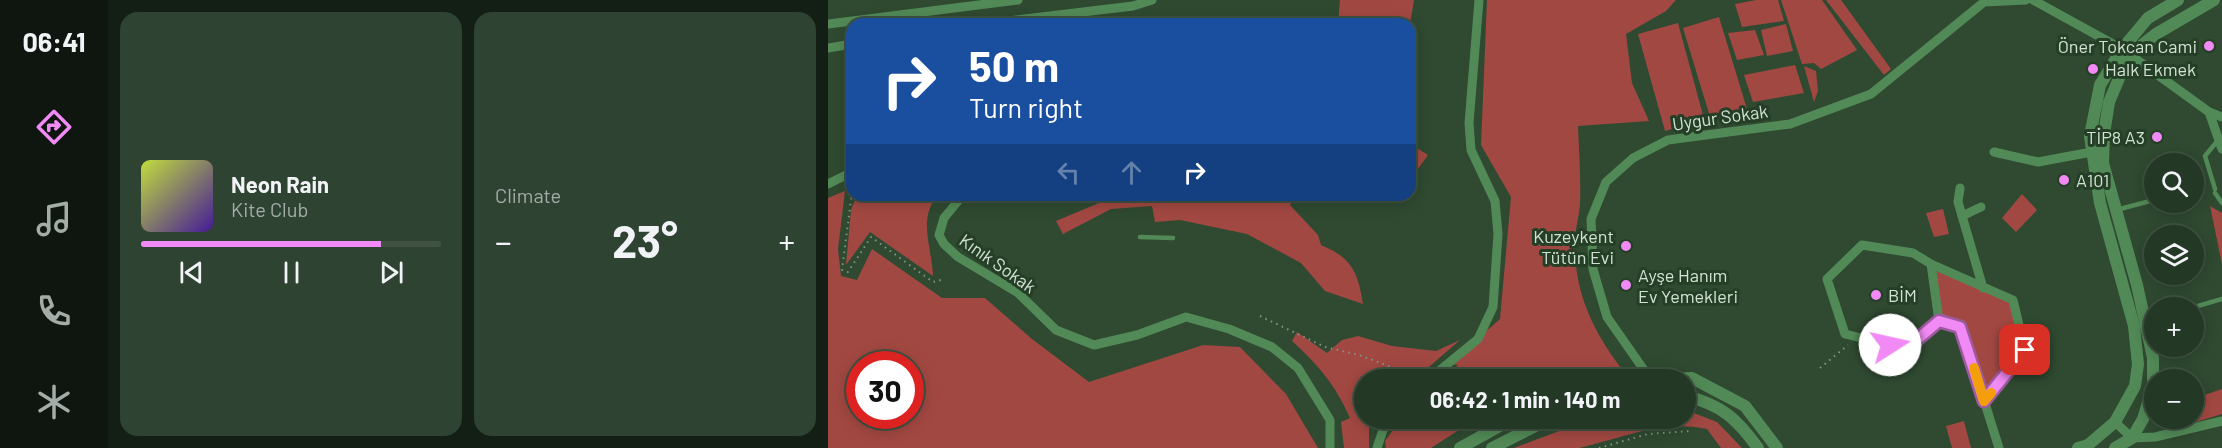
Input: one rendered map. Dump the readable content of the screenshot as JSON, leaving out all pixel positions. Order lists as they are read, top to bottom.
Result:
{
  "streets": {
    "street": ["Uygur Sokak", "Kınık Sokak"]
  },
  "places": [
    "Öner Tokcan Cami",
    "Halk Ekmek",
    "TİP8 A3",
    "A101",
    "Kuzeykent Tütün Evi",
    "Ayşe Hanım Ev Yemekleri",
    "BİM"
  ],
  "page": {
    "tabs": "06:41",
    "tile": "Climate",
    "turn": ["50 m", "Turn right"],
    "map_buttons": ["+", "−"],
    "song": ["Neon Rain", "Kite Club"],
    "heat": ["−", "23°", "+"],
    "limit": "30",
    "trip": "06:42 · 1 min · 140 m"
  }
}
